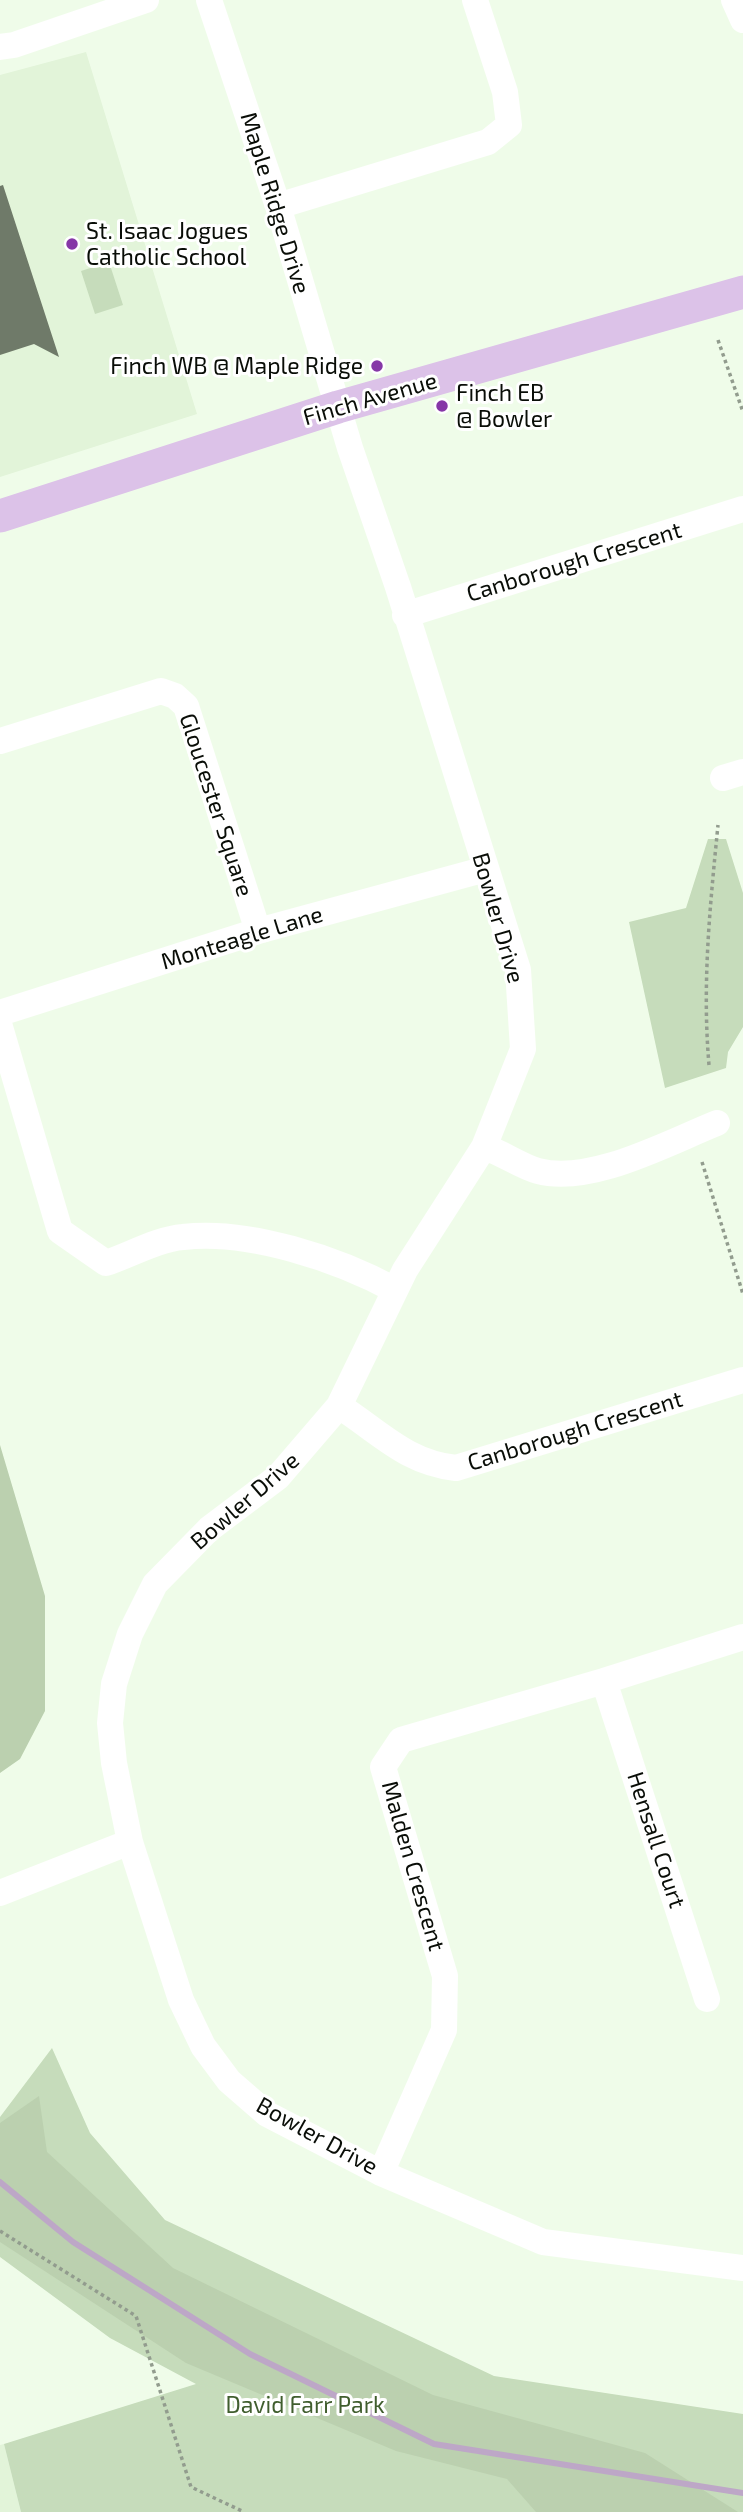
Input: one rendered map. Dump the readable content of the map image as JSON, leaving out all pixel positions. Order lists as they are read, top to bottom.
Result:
{
  "streets": {
    "main road": ["Finch Avenue"],
    "street": [
      "Maple Ridge Drive",
      "Canborough Crescent",
      "Gloucester Square",
      "Bowler Drive",
      "Monteagle Lane",
      "Hensall Court",
      "Malden Crescent"
    ]
  },
  "crossings": [
    ["Maple Ridge Drive", "Finch Avenue"],
    ["Maple Ridge Drive", "Bowler Drive"],
    ["Finch Avenue", "Bowler Drive"],
    ["Canborough Crescent", "Bowler Drive"],
    ["Gloucester Square", "Monteagle Lane"],
    ["Bowler Drive", "Monteagle Lane"],
    ["Bowler Drive", "Malden Crescent"],
    ["Hensall Court", "Malden Crescent"]
  ],
  "parks": ["David Farr Park"],
  "places": ["St. Isaac Jogues Catholic School", "Finch WB @ Maple Ridge", "Finch EB @ Bowler"]
}
